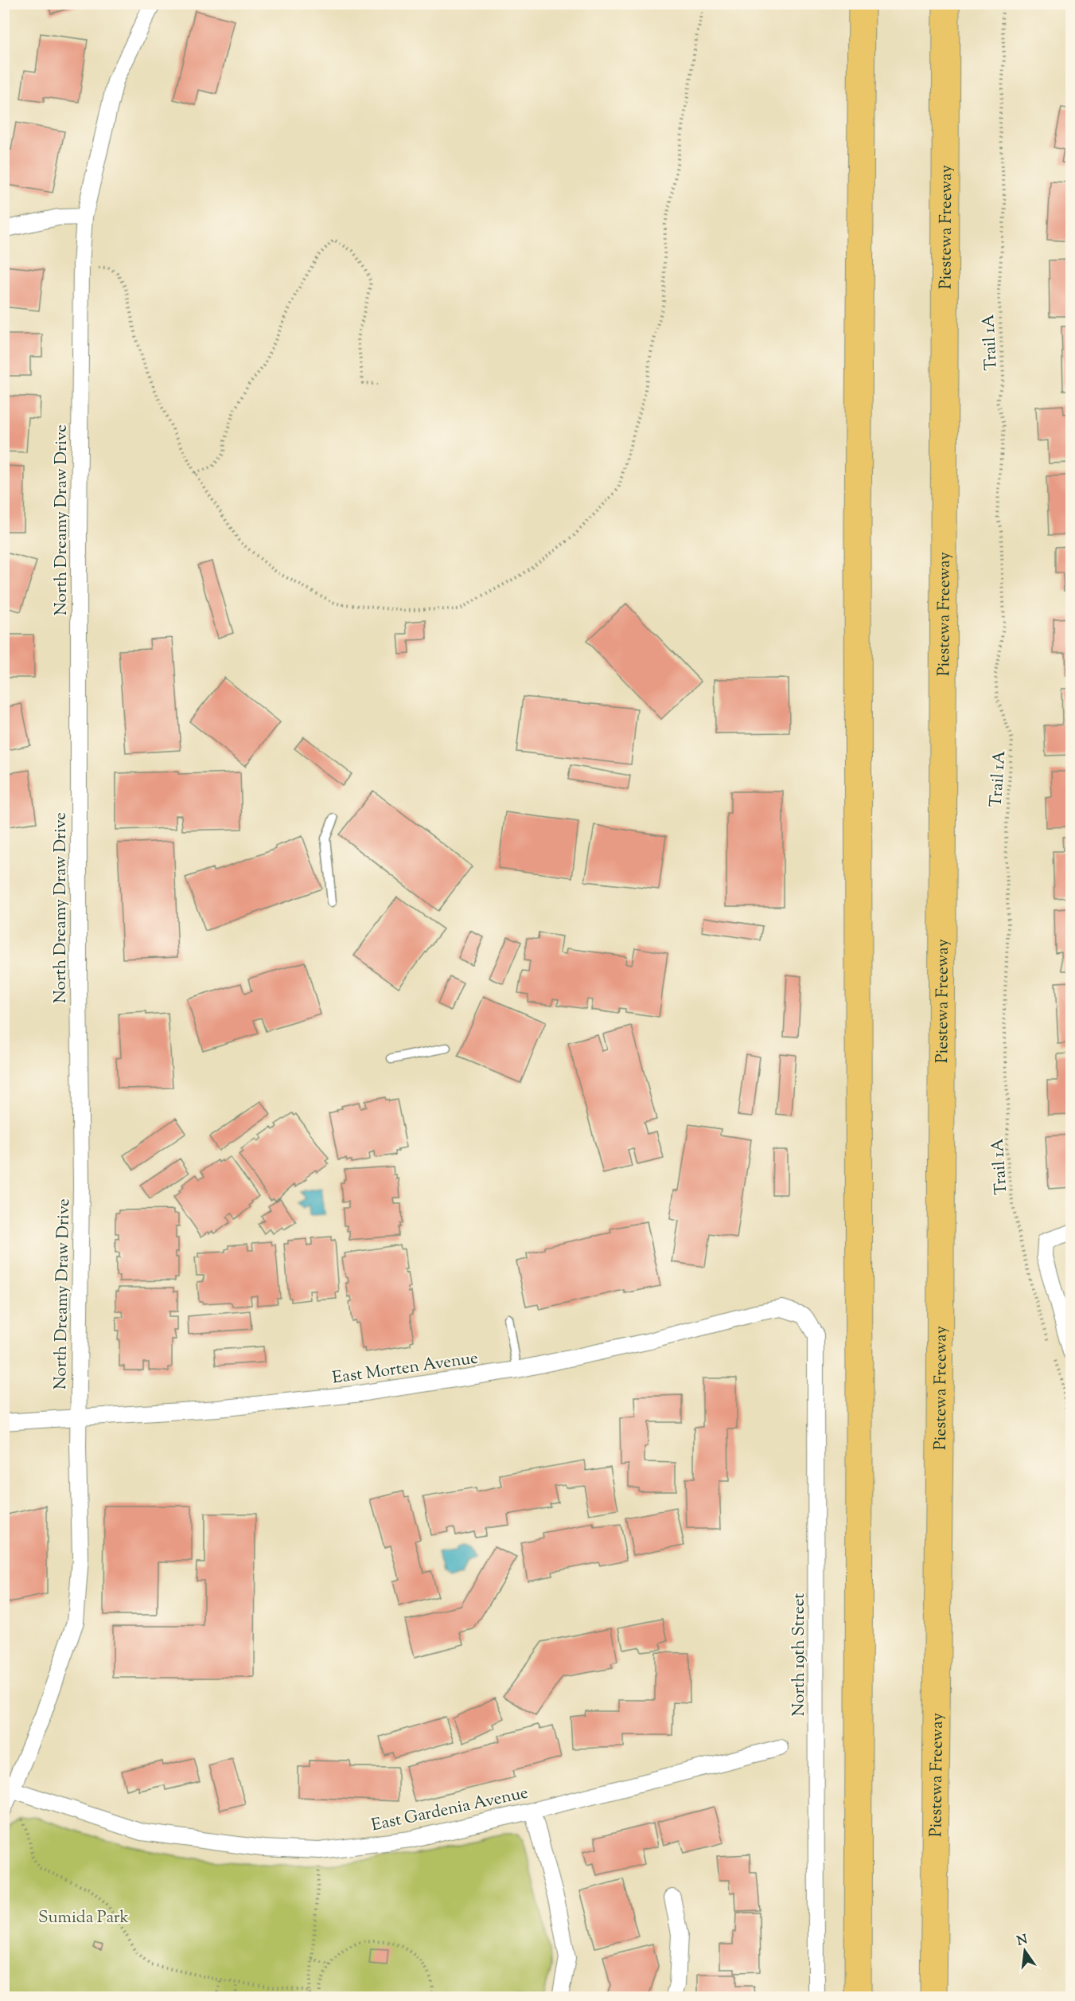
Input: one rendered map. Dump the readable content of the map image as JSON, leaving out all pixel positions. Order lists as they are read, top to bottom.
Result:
{
  "streets": {
    "highway": ["Piestewa Freeway"],
    "street": [
      "North Dreamy Draw Drive",
      "East Morten Avenue",
      "North 19th Street",
      "East Gardenia Avenue"
    ],
    "path": ["Trail 1A"]
  },
  "crossings": [
    ["North Dreamy Draw Drive", "East Morten Avenue"],
    ["North Dreamy Draw Drive", "East Gardenia Avenue"],
    ["East Morten Avenue", "North 19th Street"]
  ],
  "parks": ["Sumida Park"],
  "north": "top"
}
